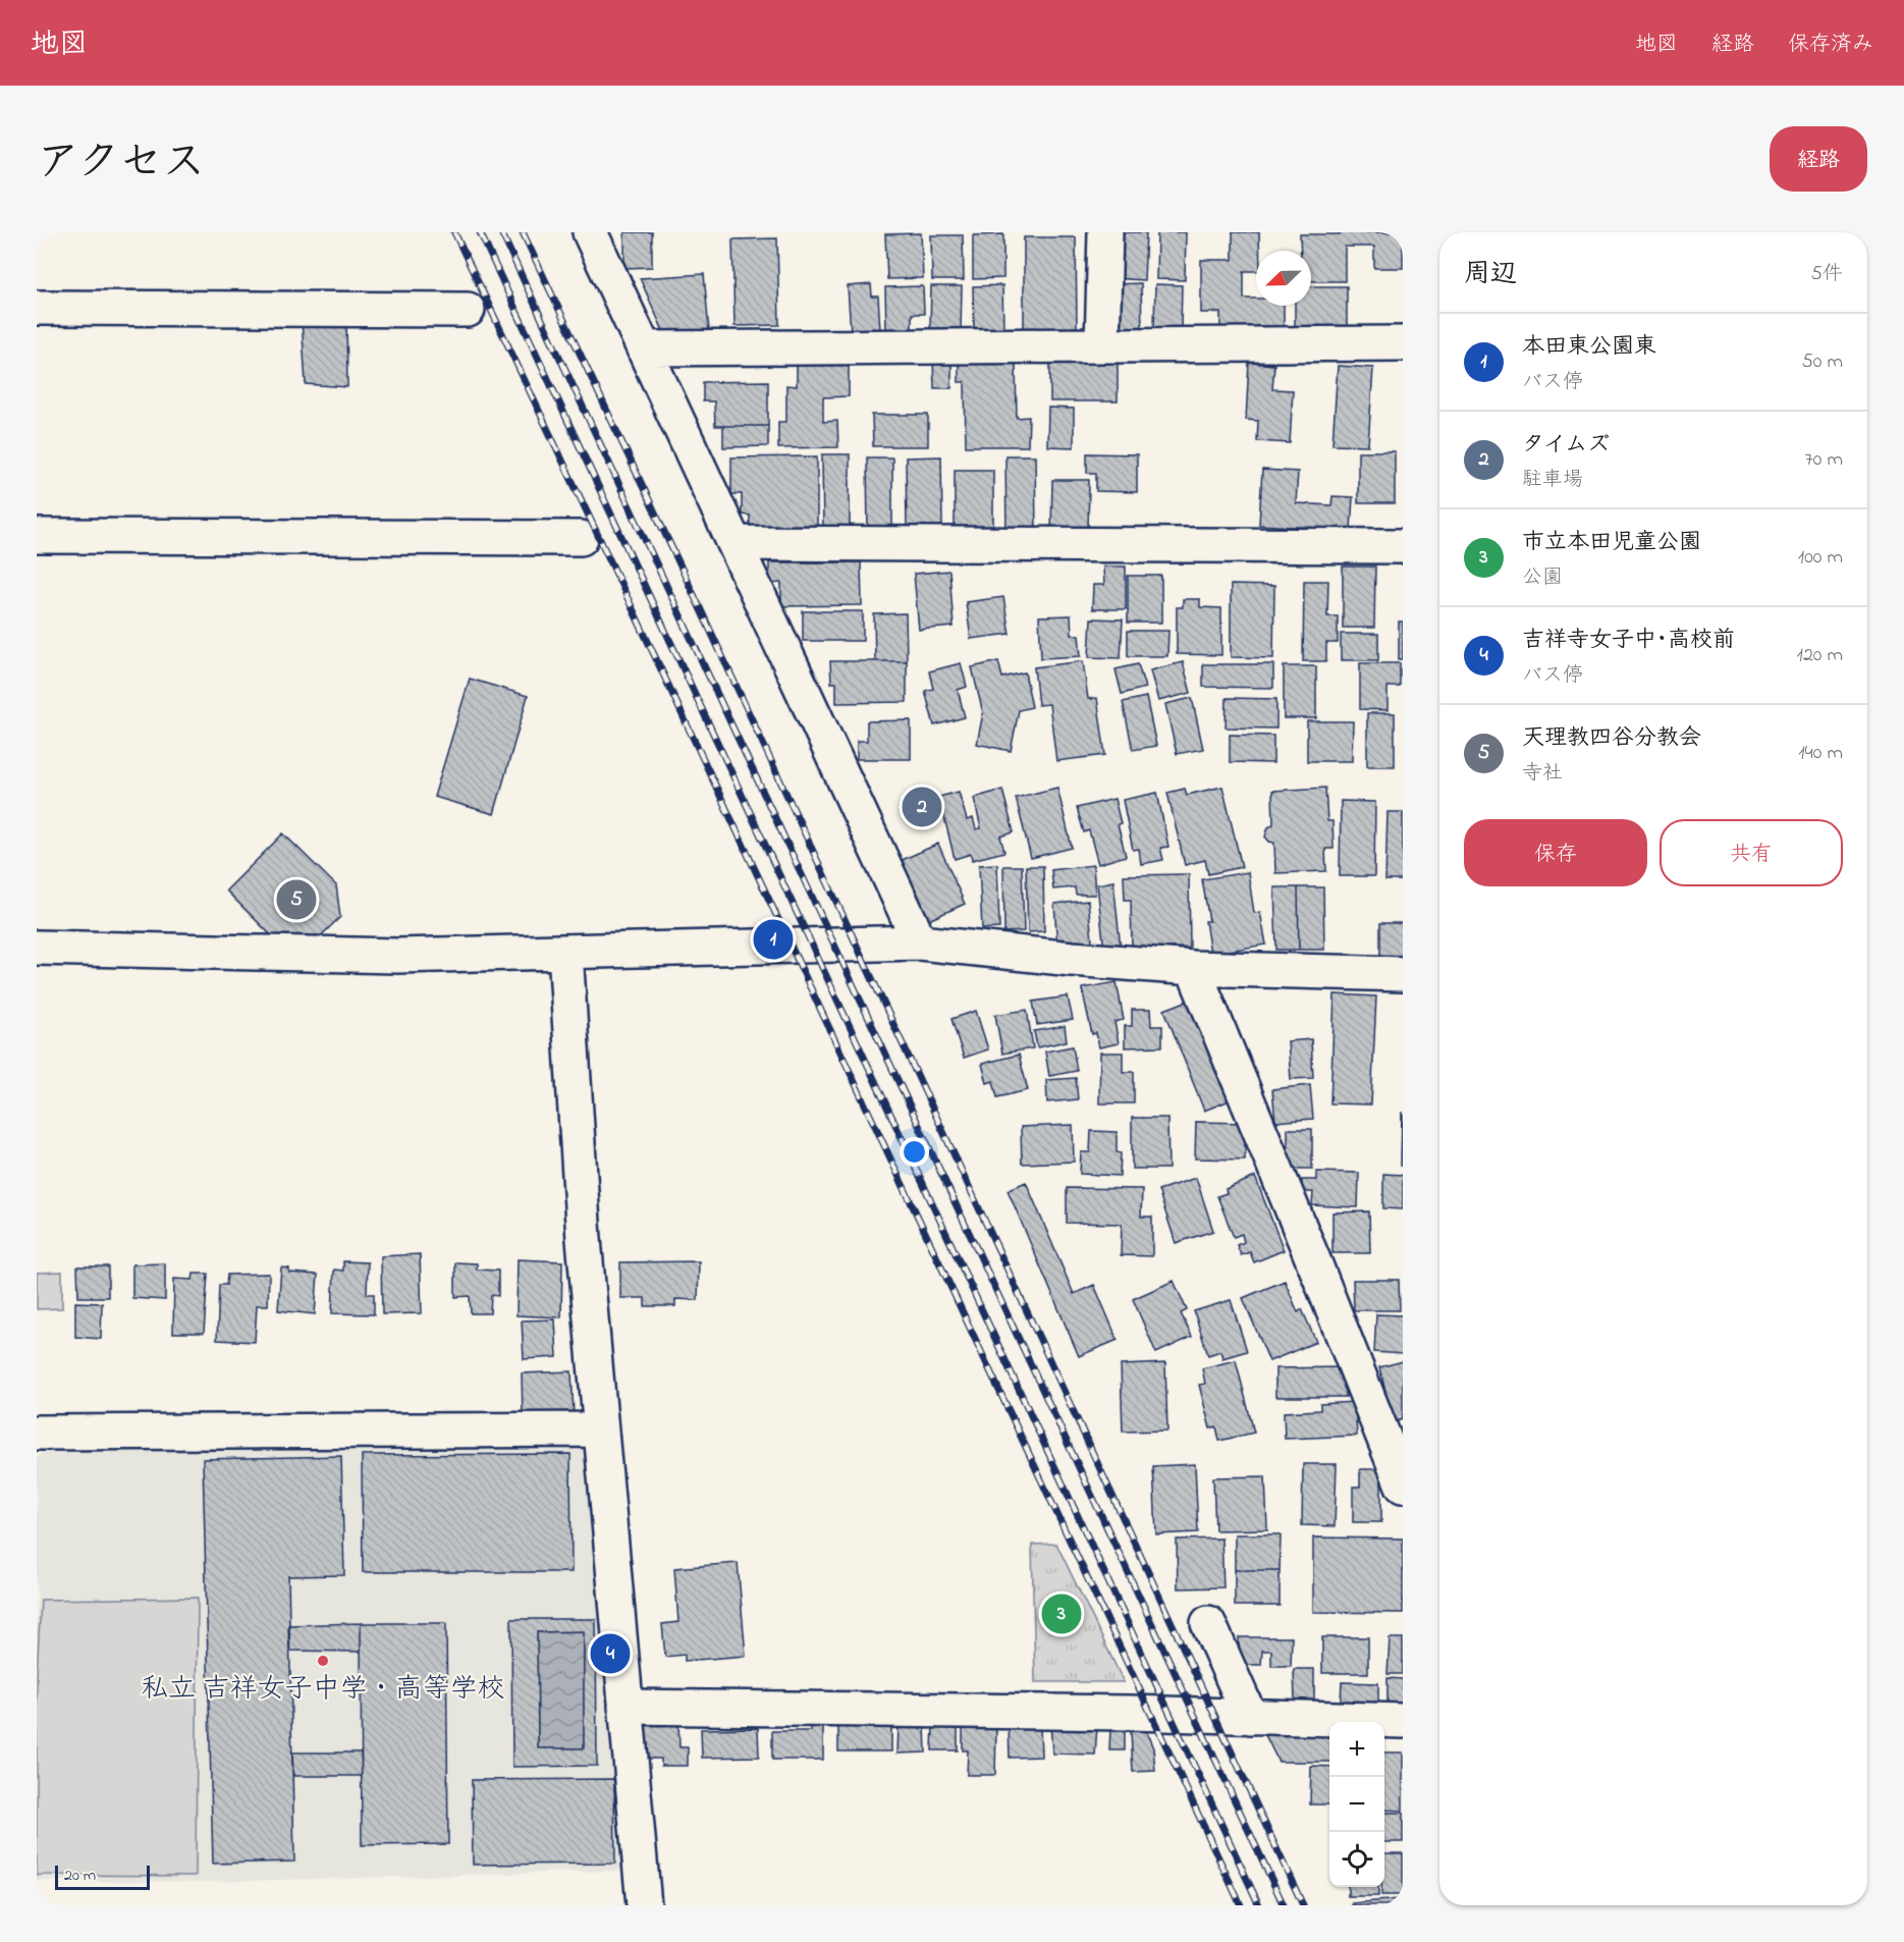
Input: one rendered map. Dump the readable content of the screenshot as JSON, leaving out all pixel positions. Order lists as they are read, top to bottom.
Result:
{
  "places": ["私立 吉祥女子中学・高等学校"],
  "scale_bar": "20 m",
  "north": "bottom left",
  "page": {
    "header": "地図",
    "nav": ["地図", "経路", "保存済み"],
    "title": "アクセス",
    "buttons": [
      "経路",
      ["保存", "共有"]
    ],
    "heading": ["周辺", "5件"],
    "list": [
      {
        "mark": "1",
        "name": "本田東公園東",
        "note": "バス停",
        "value": "50 m"
      },
      {
        "mark": "2",
        "name": "タイムズ",
        "note": "駐車場",
        "value": "70 m"
      },
      {
        "mark": "3",
        "name": "市立本田児童公園",
        "note": "公園",
        "value": "100 m"
      },
      {
        "mark": "4",
        "name": "吉祥寺女子中･高校前",
        "note": "バス停",
        "value": "120 m"
      },
      {
        "mark": "5",
        "name": "天理教四谷分教会",
        "note": "寺社",
        "value": "140 m"
      }
    ],
    "pins": [
      "2",
      "5",
      "1",
      "3",
      "4"
    ],
    "map_buttons": ["+", "−"],
    "scale": "20 m"
  }
}
